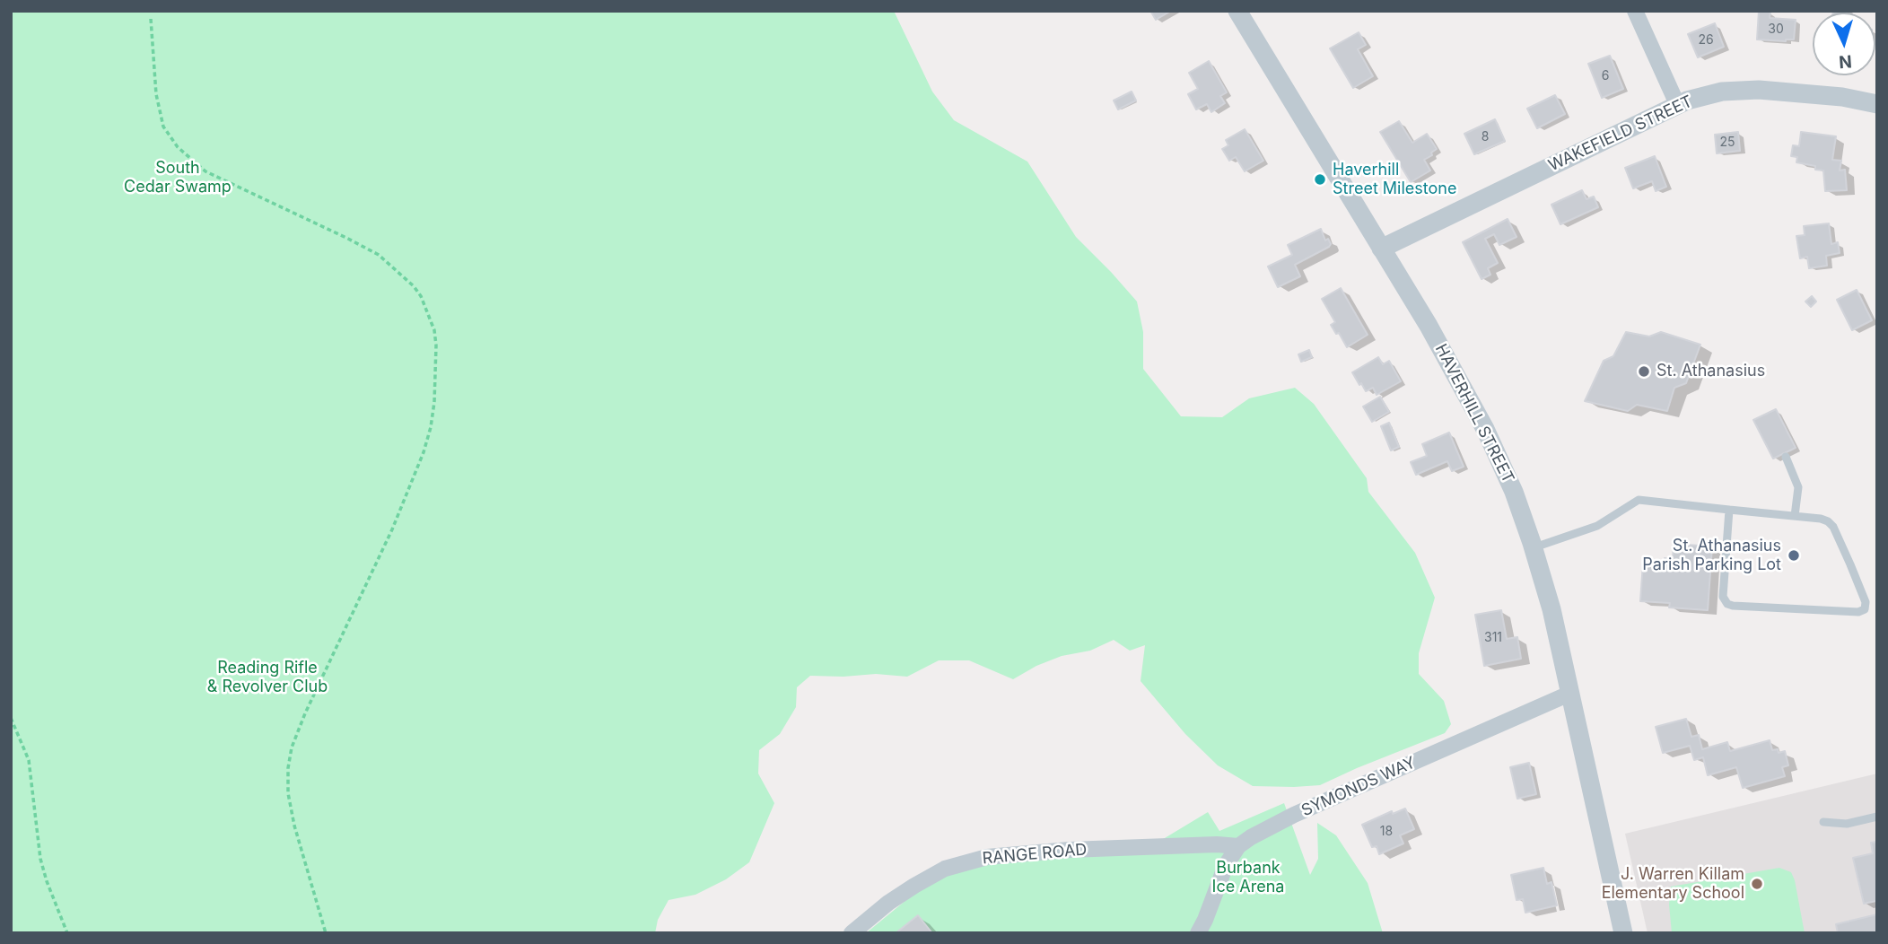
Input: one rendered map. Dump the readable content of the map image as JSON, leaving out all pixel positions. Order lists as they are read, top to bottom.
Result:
{
  "streets": {
    "street": [
      "WAKEFIELD STREET",
      "HAVERHILL STREET",
      "SYMONDS WAY",
      "RANGE ROAD"
    ]
  },
  "crossings": [
    ["WAKEFIELD STREET", "HAVERHILL STREET"],
    ["HAVERHILL STREET", "SYMONDS WAY"],
    ["SYMONDS WAY", "RANGE ROAD"]
  ],
  "parks": ["South Cedar Swamp", "Reading Rifle & Revolver Club", "Burbank Ice Arena"],
  "places": [
    "Haverhill Street Milestone",
    "St. Athanasius",
    "St. Athanasius Parish Parking Lot",
    "J. Warren Killam Elementary School"
  ],
  "house_numbers": [
    "30",
    "26",
    "6",
    "8",
    "25",
    "311",
    "18"
  ],
  "north": "bottom"
}
